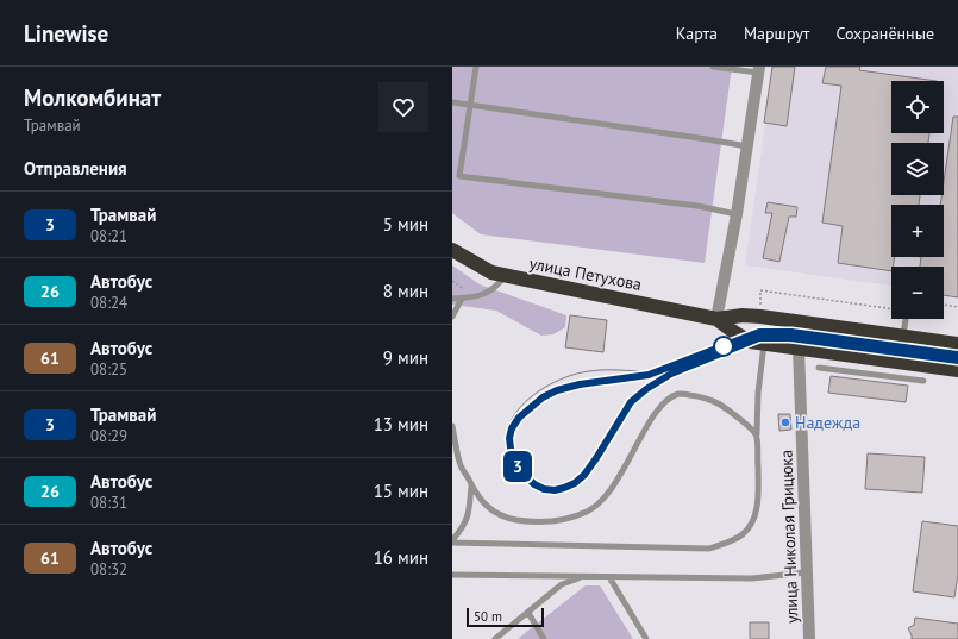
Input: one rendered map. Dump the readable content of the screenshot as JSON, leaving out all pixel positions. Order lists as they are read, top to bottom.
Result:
{
  "streets": {
    "highway": ["улица Петухова"],
    "street": ["улица Николая Грицюка"]
  },
  "crossings": [
    ["улица Петухова", "улица Николая Грицюка"]
  ],
  "places": ["Надежда"],
  "lines": ["tram line 3"],
  "scale_bar": "50 m",
  "page": {
    "header": "Linewise",
    "nav": ["Карта", "Маршрут", "Сохранённые"],
    "heading": [
      ["Молкомбинат", "Трамвай"],
      "Отправления"
    ],
    "on_map": "3",
    "map_buttons": ["+", "−"],
    "list": [
      {
        "mark": "3",
        "name": "Трамвай",
        "note": "08:21",
        "value": "5 мин"
      },
      {
        "mark": "26",
        "name": "Автобус",
        "note": "08:24",
        "value": "8 мин"
      },
      {
        "mark": "61",
        "name": "Автобус",
        "note": "08:25",
        "value": "9 мин"
      },
      {
        "mark": "3",
        "name": "Трамвай",
        "note": "08:29",
        "value": "13 мин"
      },
      {
        "mark": "26",
        "name": "Автобус",
        "note": "08:31",
        "value": "15 мин"
      },
      {
        "mark": "61",
        "name": "Автобус",
        "note": "08:32",
        "value": "16 мин"
      }
    ],
    "scale": "50 m"
  }
}
